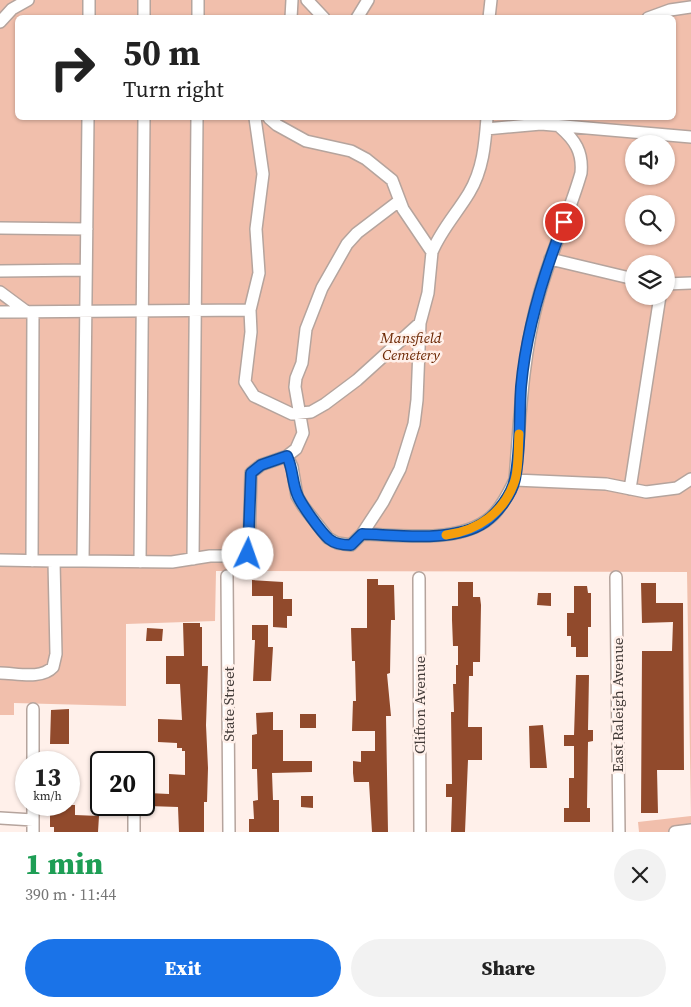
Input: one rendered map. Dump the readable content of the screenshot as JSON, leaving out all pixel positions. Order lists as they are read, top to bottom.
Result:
{
  "streets": {
    "street": ["State Street", "Clifton Avenue", "East Raleigh Avenue"]
  },
  "parks": ["Mansfield Cemetery"],
  "page": {
    "turn": ["50 m", "Turn right"],
    "speed": "13 km/h",
    "limit": "20",
    "heading": ["1 min", "390 m · 11:44"],
    "buttons": ["Exit", "Share"]
  }
}
